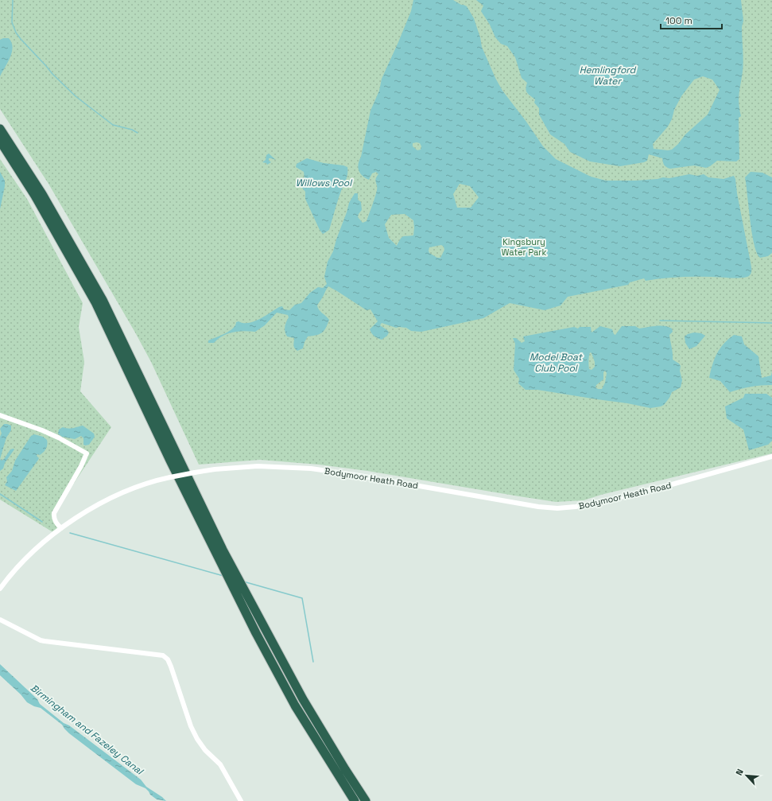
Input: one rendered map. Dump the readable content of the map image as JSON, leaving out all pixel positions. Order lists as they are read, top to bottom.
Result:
{
  "streets": {
    "street": ["Bodymoor Heath Road"]
  },
  "water": [
    "Hemlingford Water",
    "Willows Pool",
    "Model Boat Club Pool",
    "Birmingham and Fazeley Canal"
  ],
  "parks": ["Kingsbury Water Park"],
  "scale_bar": "100 m",
  "north": "top left"
}
